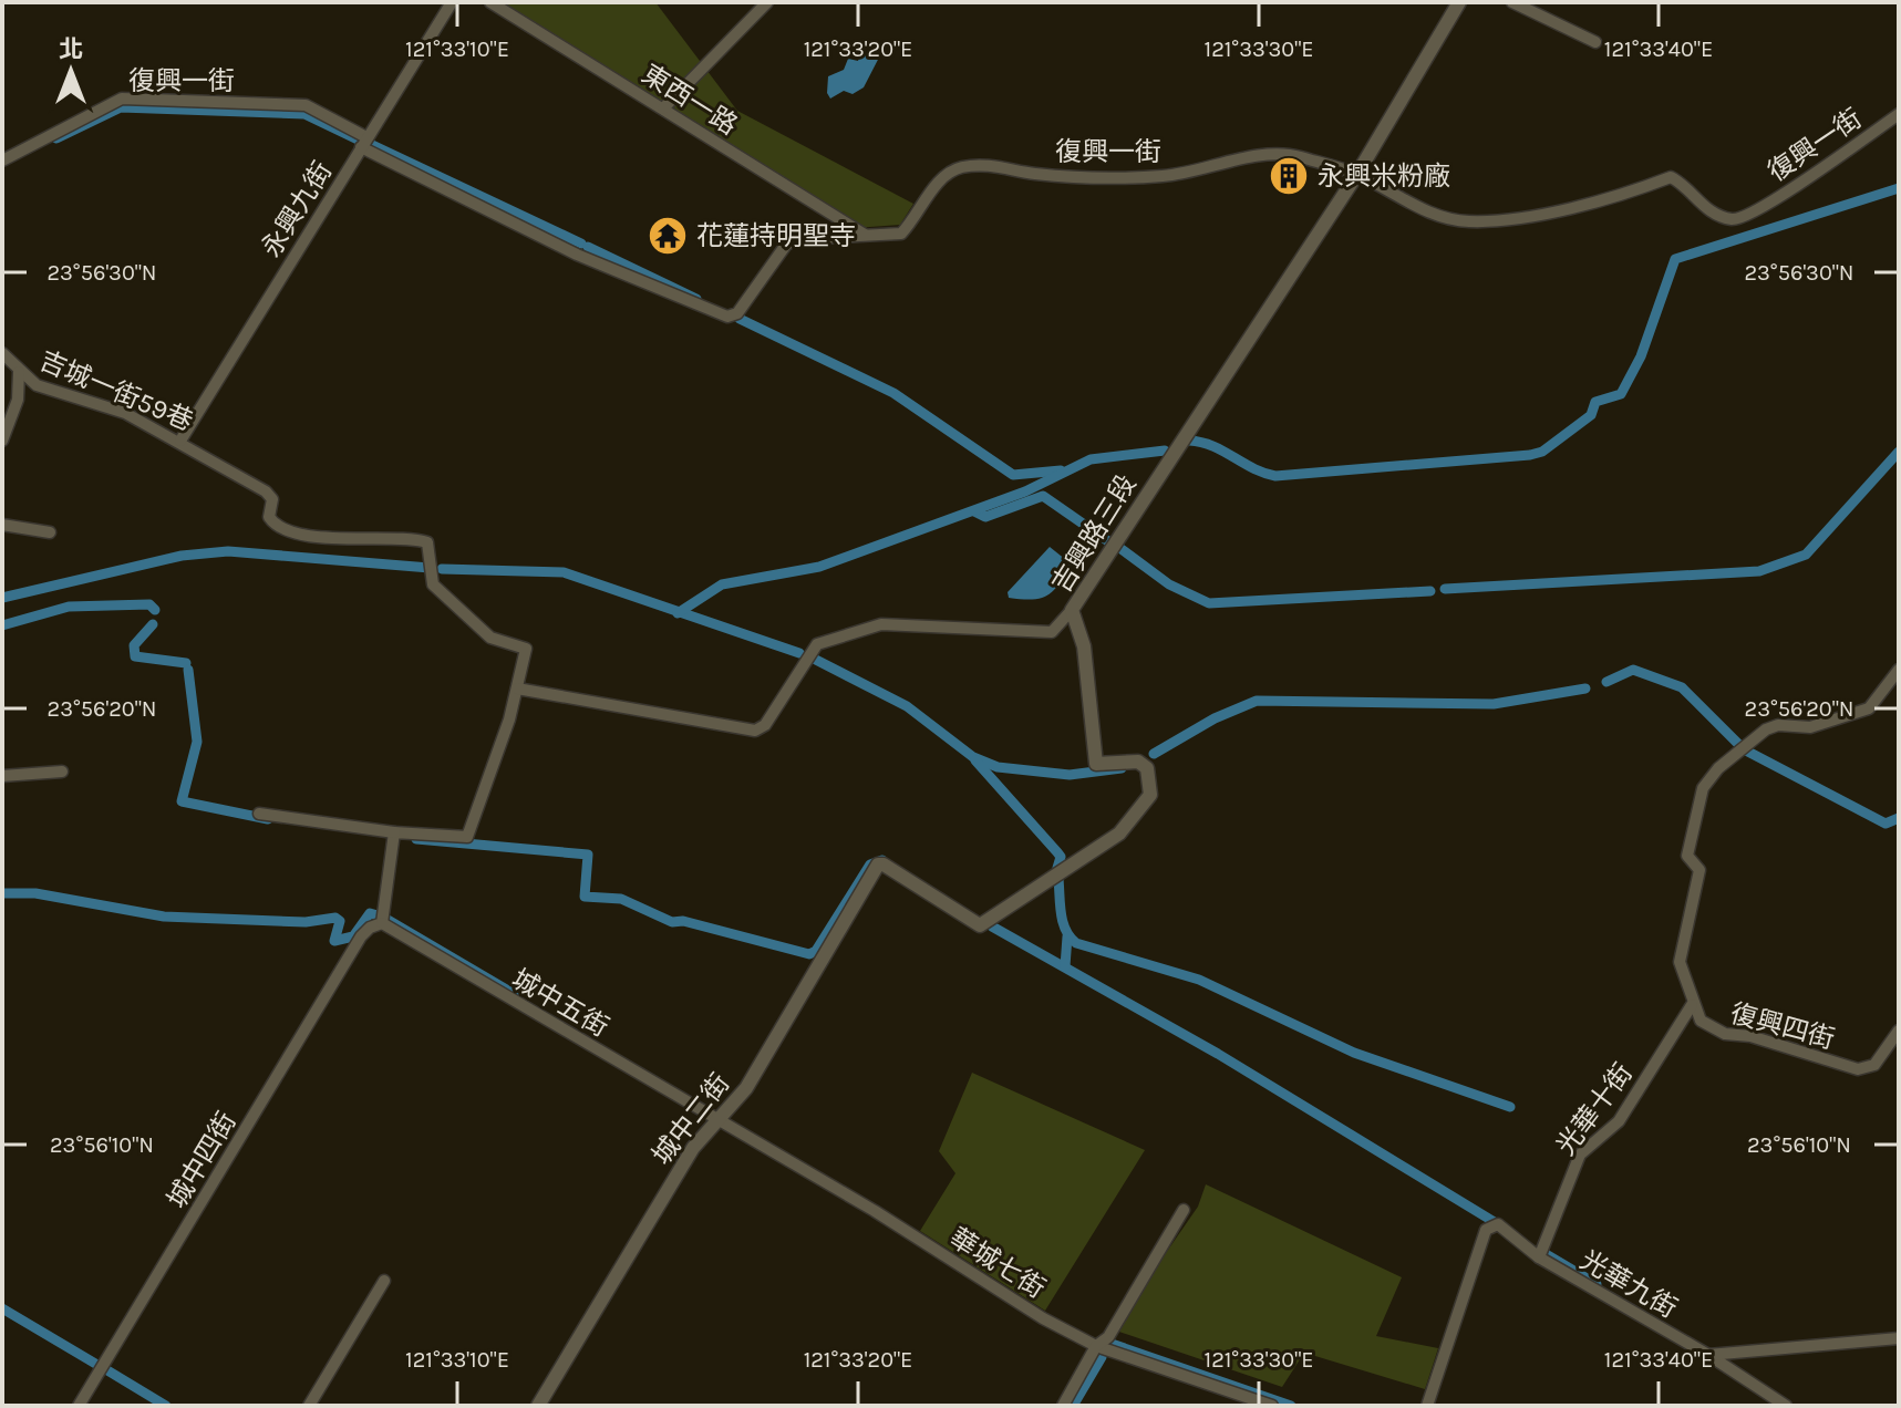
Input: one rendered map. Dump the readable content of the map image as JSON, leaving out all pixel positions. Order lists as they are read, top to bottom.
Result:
{
  "streets": {
    "street": [
      "復興一街",
      "東西一路",
      "永興九街",
      "吉城一街59巷",
      "吉興路三段",
      "城中五街",
      "復興四街",
      "光華十街",
      "城中二街",
      "城中四街",
      "華城七街",
      "光華九街"
    ]
  },
  "crossings": [
    ["復興一街", "東西一路"],
    ["復興一街", "永興九街"],
    ["復興一街", "吉興路三段"],
    ["永興九街", "吉城一街59巷"],
    ["吉興路三段", "城中二街"],
    ["城中五街", "城中二街"],
    ["城中五街", "城中四街"],
    ["城中五街", "華城七街"],
    ["復興四街", "光華十街"],
    ["光華十街", "光華九街"],
    ["城中二街", "華城七街"]
  ],
  "places": {
    "building": ["永興米粉廠"],
    "temple": ["花蓮持明聖寺"]
  },
  "north": "top",
  "coordinates": [
    "121°33'10\"E",
    "121°33'20\"E",
    "121°33'30\"E",
    "121°33'40\"E",
    "23°56'30\"N",
    "23°56'20\"N",
    "23°56'10\"N"
  ]
}
